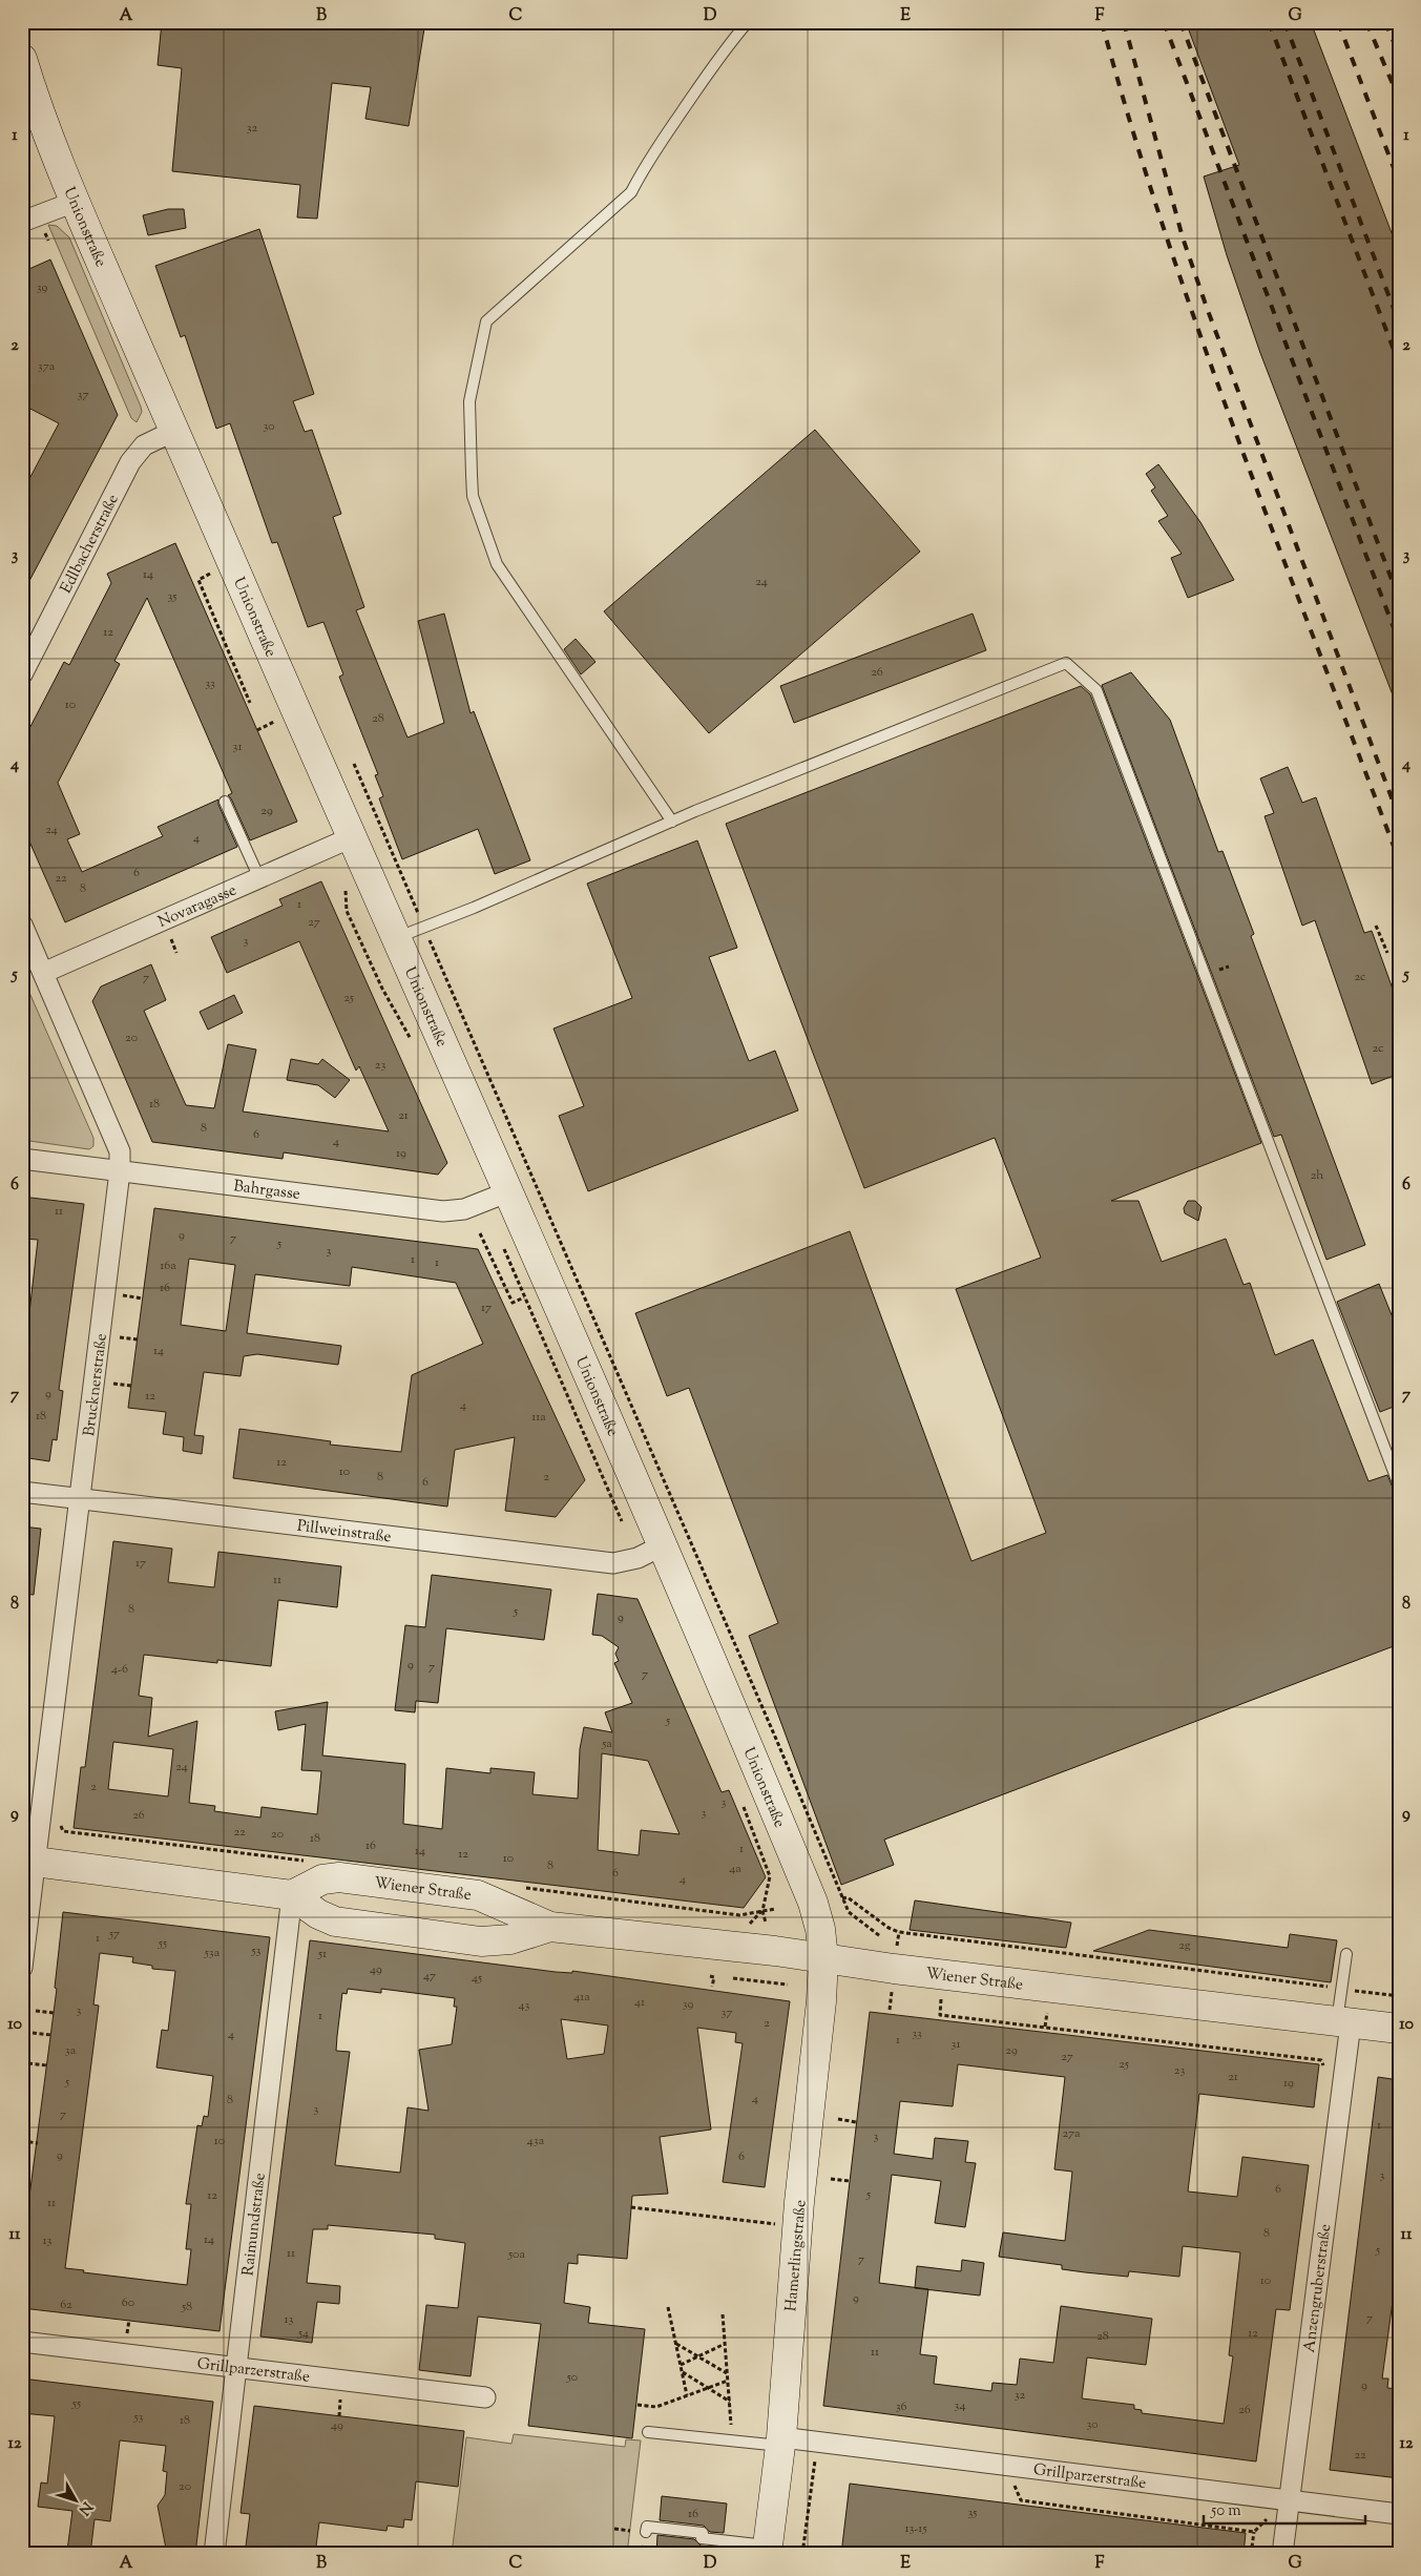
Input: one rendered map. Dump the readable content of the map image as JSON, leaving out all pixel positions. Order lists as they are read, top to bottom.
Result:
{
  "streets": {
    "main road": ["Unionstraße", "Wiener Straße", "Hamerlingstraße"],
    "street": [
      "Edlbacherstraße",
      "Novaragasse",
      "Bahrgasse",
      "Brucknerstraße",
      "Pillweinstraße",
      "Raimundstraße",
      "Anzengruberstraße",
      "Grillparzerstraße"
    ]
  },
  "crossings": [
    ["Unionstraße", "Edlbacherstraße"],
    ["Unionstraße", "Novaragasse"],
    ["Unionstraße", "Bahrgasse"],
    ["Unionstraße", "Pillweinstraße"],
    ["Unionstraße", "Wiener Straße"],
    ["Unionstraße", "Hamerlingstraße"],
    ["Novaragasse", "Brucknerstraße"],
    ["Bahrgasse", "Brucknerstraße"],
    ["Brucknerstraße", "Pillweinstraße"],
    ["Brucknerstraße", "Wiener Straße"],
    ["Wiener Straße", "Raimundstraße"],
    ["Wiener Straße", "Hamerlingstraße"],
    ["Wiener Straße", "Anzengruberstraße"],
    ["Raimundstraße", "Grillparzerstraße"],
    ["Hamerlingstraße", "Grillparzerstraße"],
    ["Anzengruberstraße", "Grillparzerstraße"]
  ],
  "house_numbers": [
    "32",
    "39",
    "37a",
    "37",
    "30",
    "14",
    "24",
    "35",
    "12",
    "26",
    "33",
    "10",
    "28",
    "31",
    "29",
    "24",
    "4",
    "6",
    "22",
    "8",
    "1",
    "27",
    "3",
    "2c",
    "7",
    "25",
    "20",
    "2c",
    "23",
    "18",
    "21",
    "8",
    "6",
    "4",
    "19",
    "2h",
    "11",
    "9",
    "7",
    "5",
    "3",
    "1",
    "1",
    "16a",
    "16",
    "17",
    "14",
    "9",
    "12",
    "4",
    "18",
    "11a",
    "12",
    "10",
    "8",
    "2",
    "6",
    "17",
    "11",
    "8",
    "5",
    "9",
    "9",
    "7",
    "4-6",
    "7",
    "5",
    "5a",
    "24",
    "2",
    "3",
    "3",
    "26",
    "22",
    "20",
    "18",
    "16",
    "1",
    "14",
    "12",
    "10",
    "8",
    "4a",
    "6",
    "4",
    "57",
    "1",
    "55",
    "2g",
    "53",
    "53a",
    "51",
    "49",
    "47",
    "45",
    "41a",
    "41",
    "39",
    "43",
    "3",
    "37",
    "1",
    "2",
    "33",
    "4",
    "1",
    "31",
    "3a",
    "29",
    "27",
    "25",
    "23",
    "21",
    "5",
    "19",
    "4",
    "8",
    "3",
    "7",
    "1",
    "27a",
    "3",
    "10",
    "43a",
    "9",
    "6",
    "3",
    "6",
    "5",
    "12",
    "11",
    "8",
    "14",
    "13",
    "5",
    "11",
    "50a",
    "7",
    "10",
    "9",
    "60",
    "62",
    "58",
    "7",
    "13",
    "54",
    "12",
    "28",
    "11",
    "50",
    "9",
    "32",
    "55",
    "34",
    "36",
    "26",
    "53",
    "18",
    "30",
    "49",
    "22",
    "20",
    "35",
    "16",
    "13-15"
  ],
  "scale_bar": "50 m",
  "north": "bottom right",
  "grid": {
    "columns": [
      "A",
      "B",
      "C",
      "D",
      "E",
      "F",
      "G"
    ],
    "rows": [
      "1",
      "2",
      "3",
      "4",
      "5",
      "6",
      "7",
      "8",
      "9",
      "10",
      "11",
      "12"
    ]
  }
}
